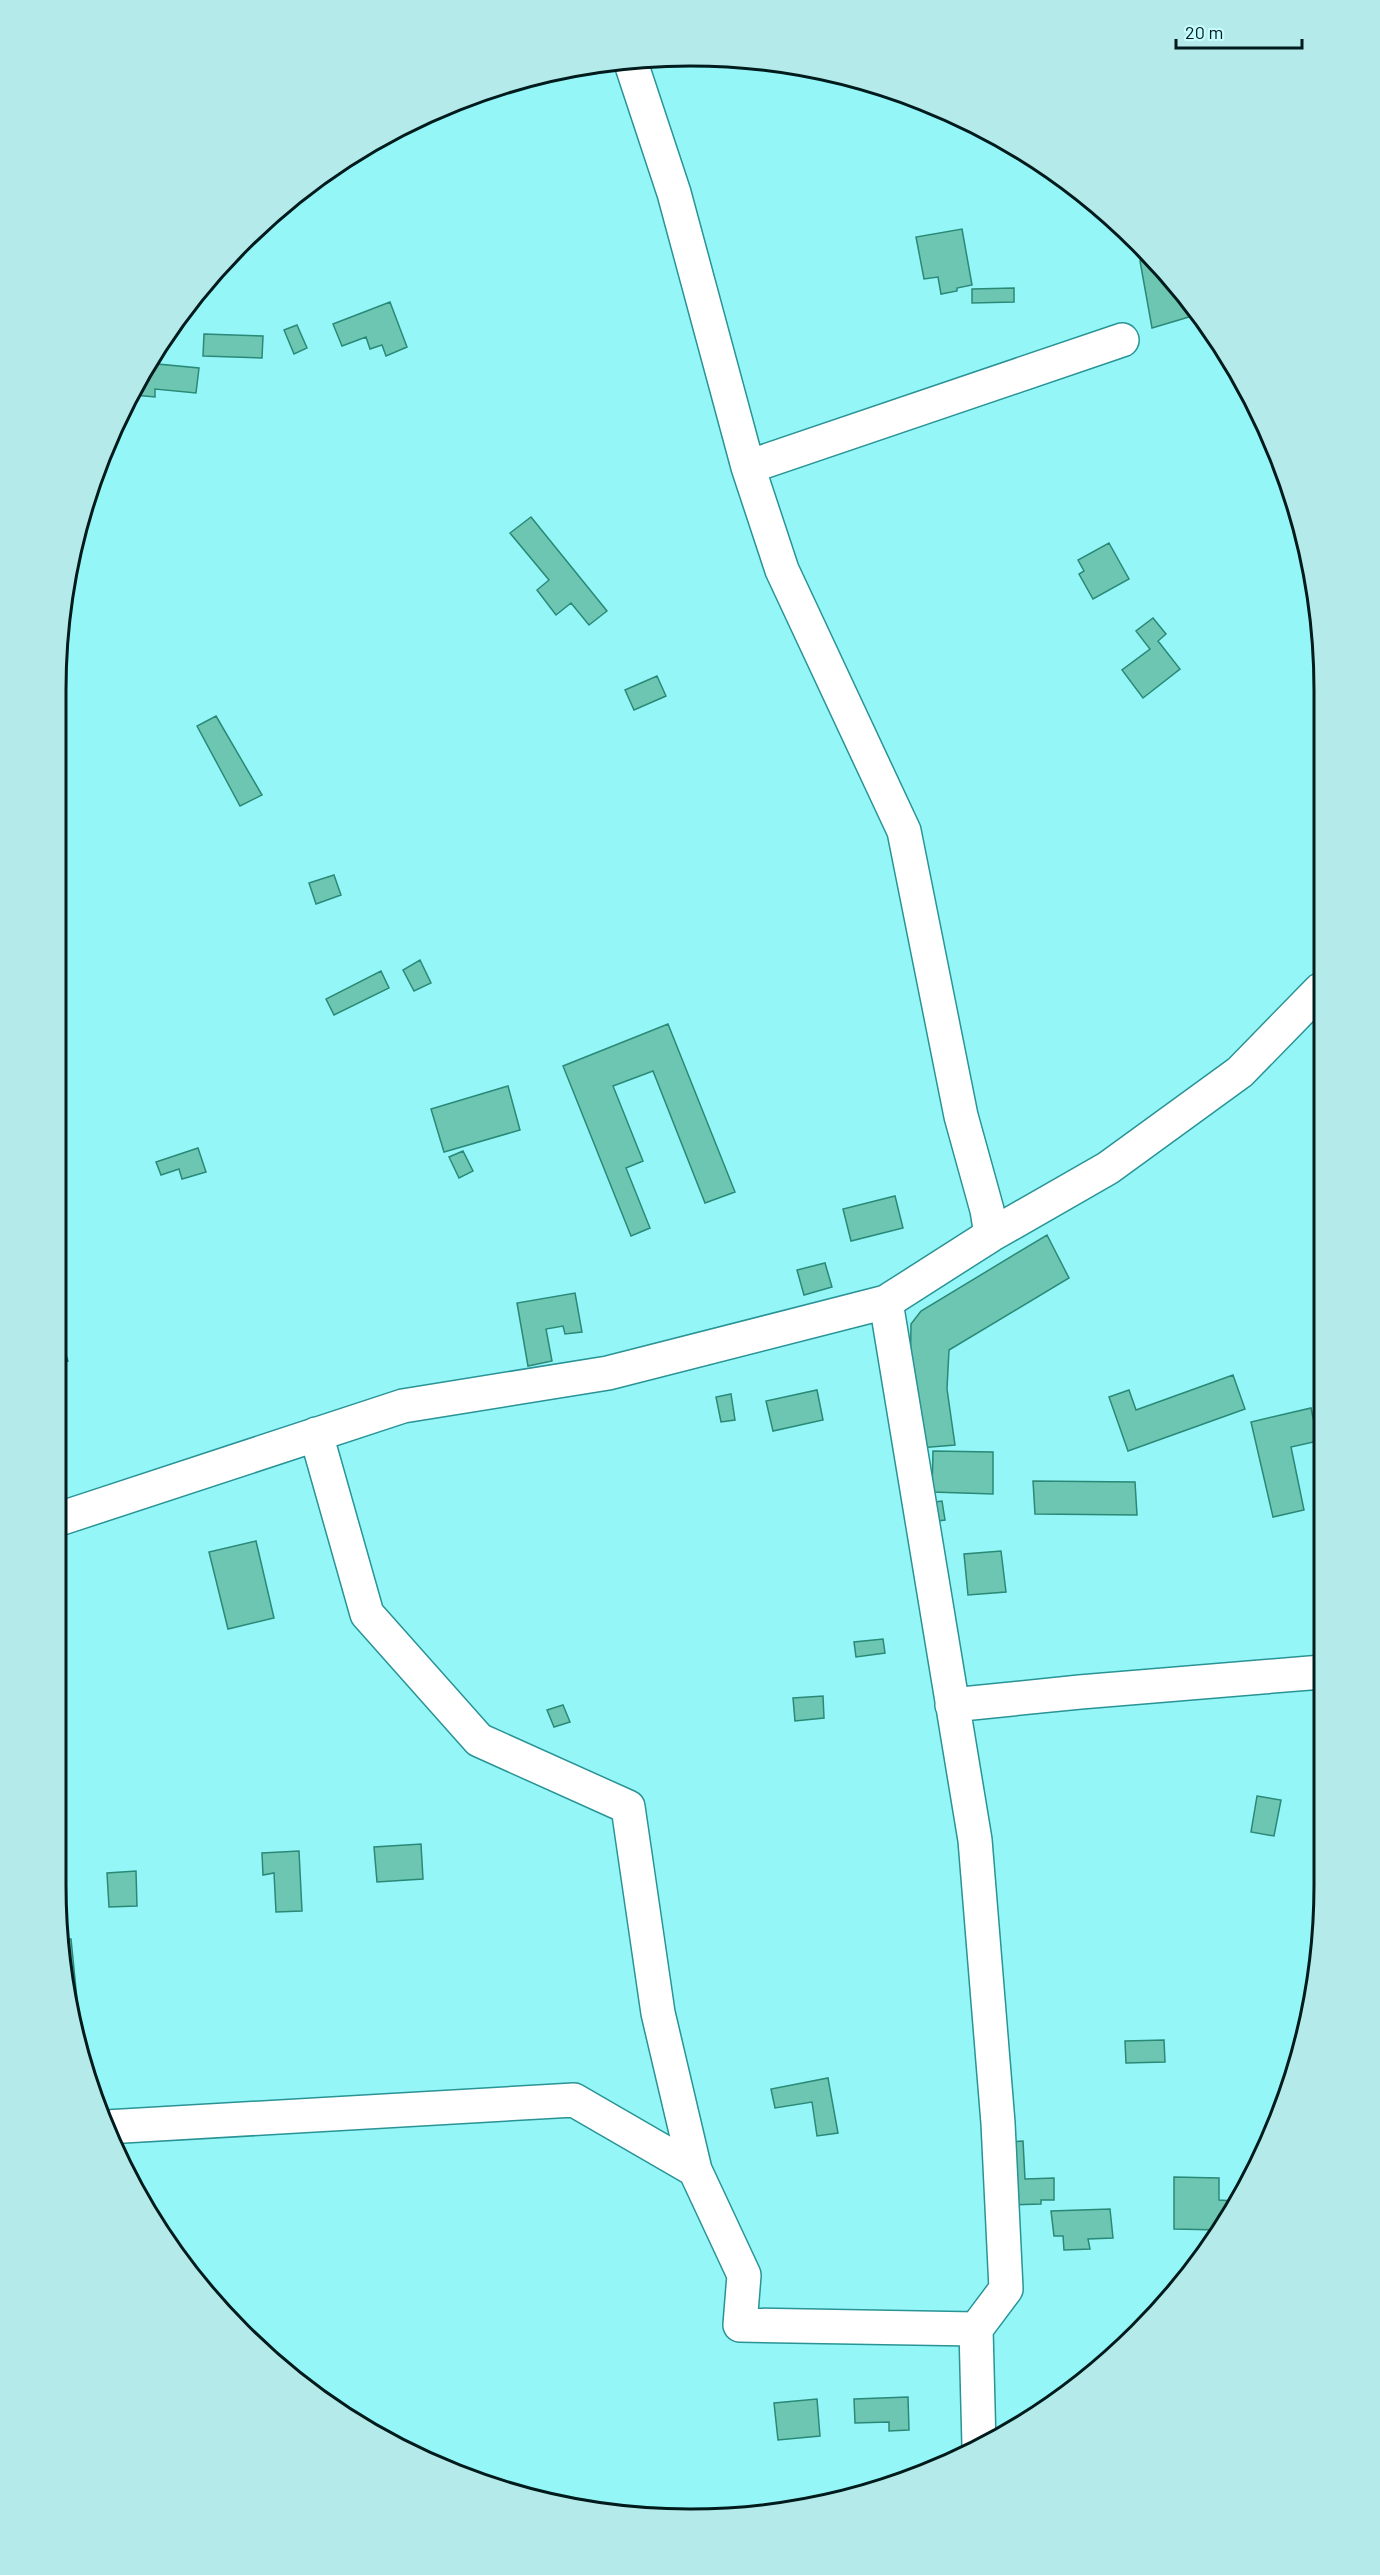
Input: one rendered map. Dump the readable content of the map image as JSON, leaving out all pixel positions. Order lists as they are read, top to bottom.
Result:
{
  "scale_bar": "20 m"
}
